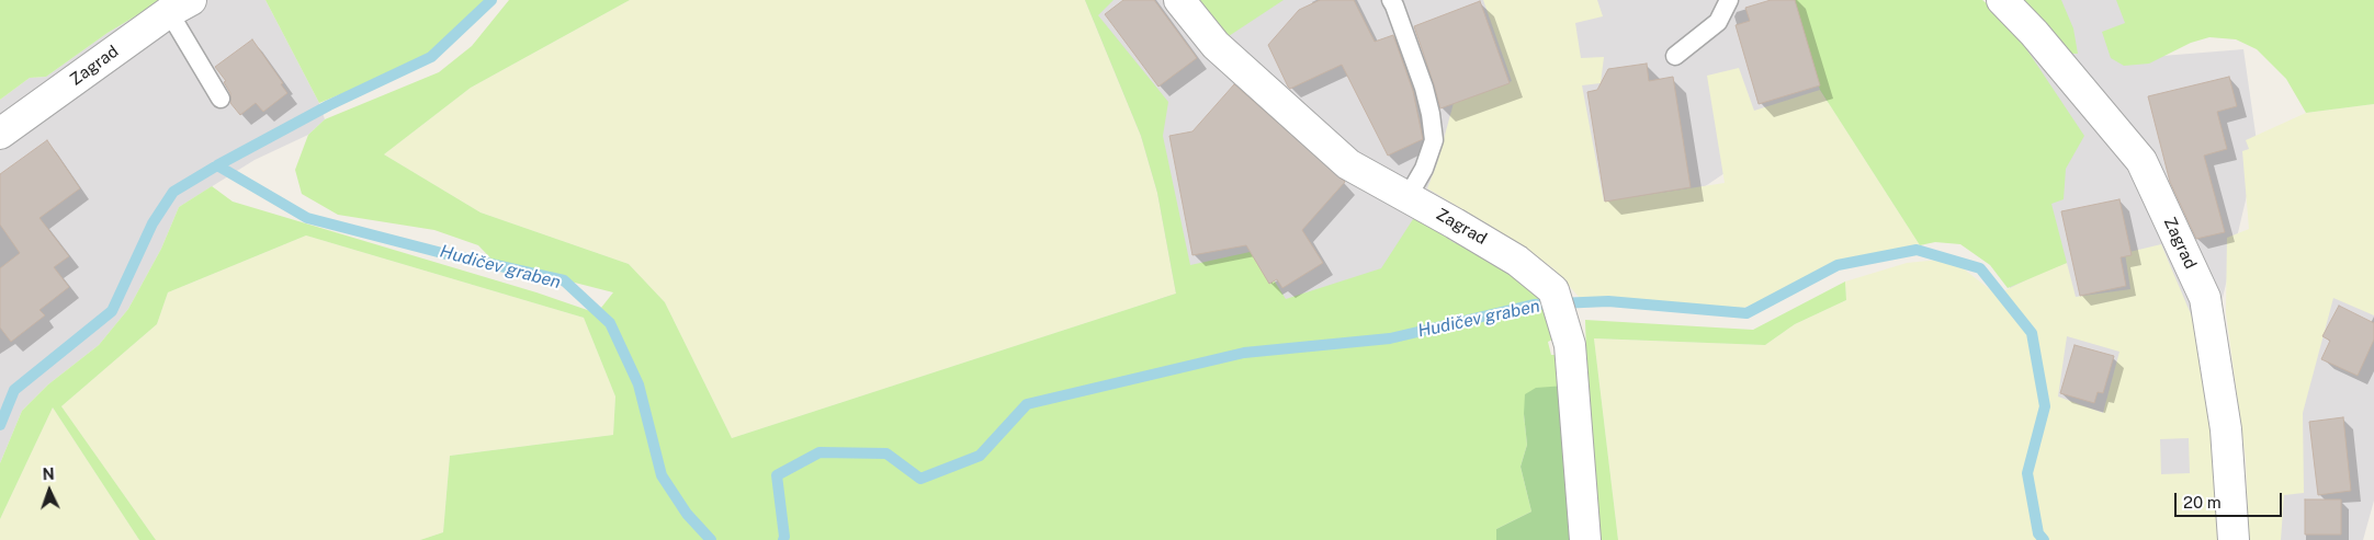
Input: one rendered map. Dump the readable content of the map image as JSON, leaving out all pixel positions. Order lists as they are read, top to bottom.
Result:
{
  "streets": {
    "street": ["Zagrad"]
  },
  "water": ["Hudičev graben"],
  "scale_bar": "20 m",
  "north": "top"
}
